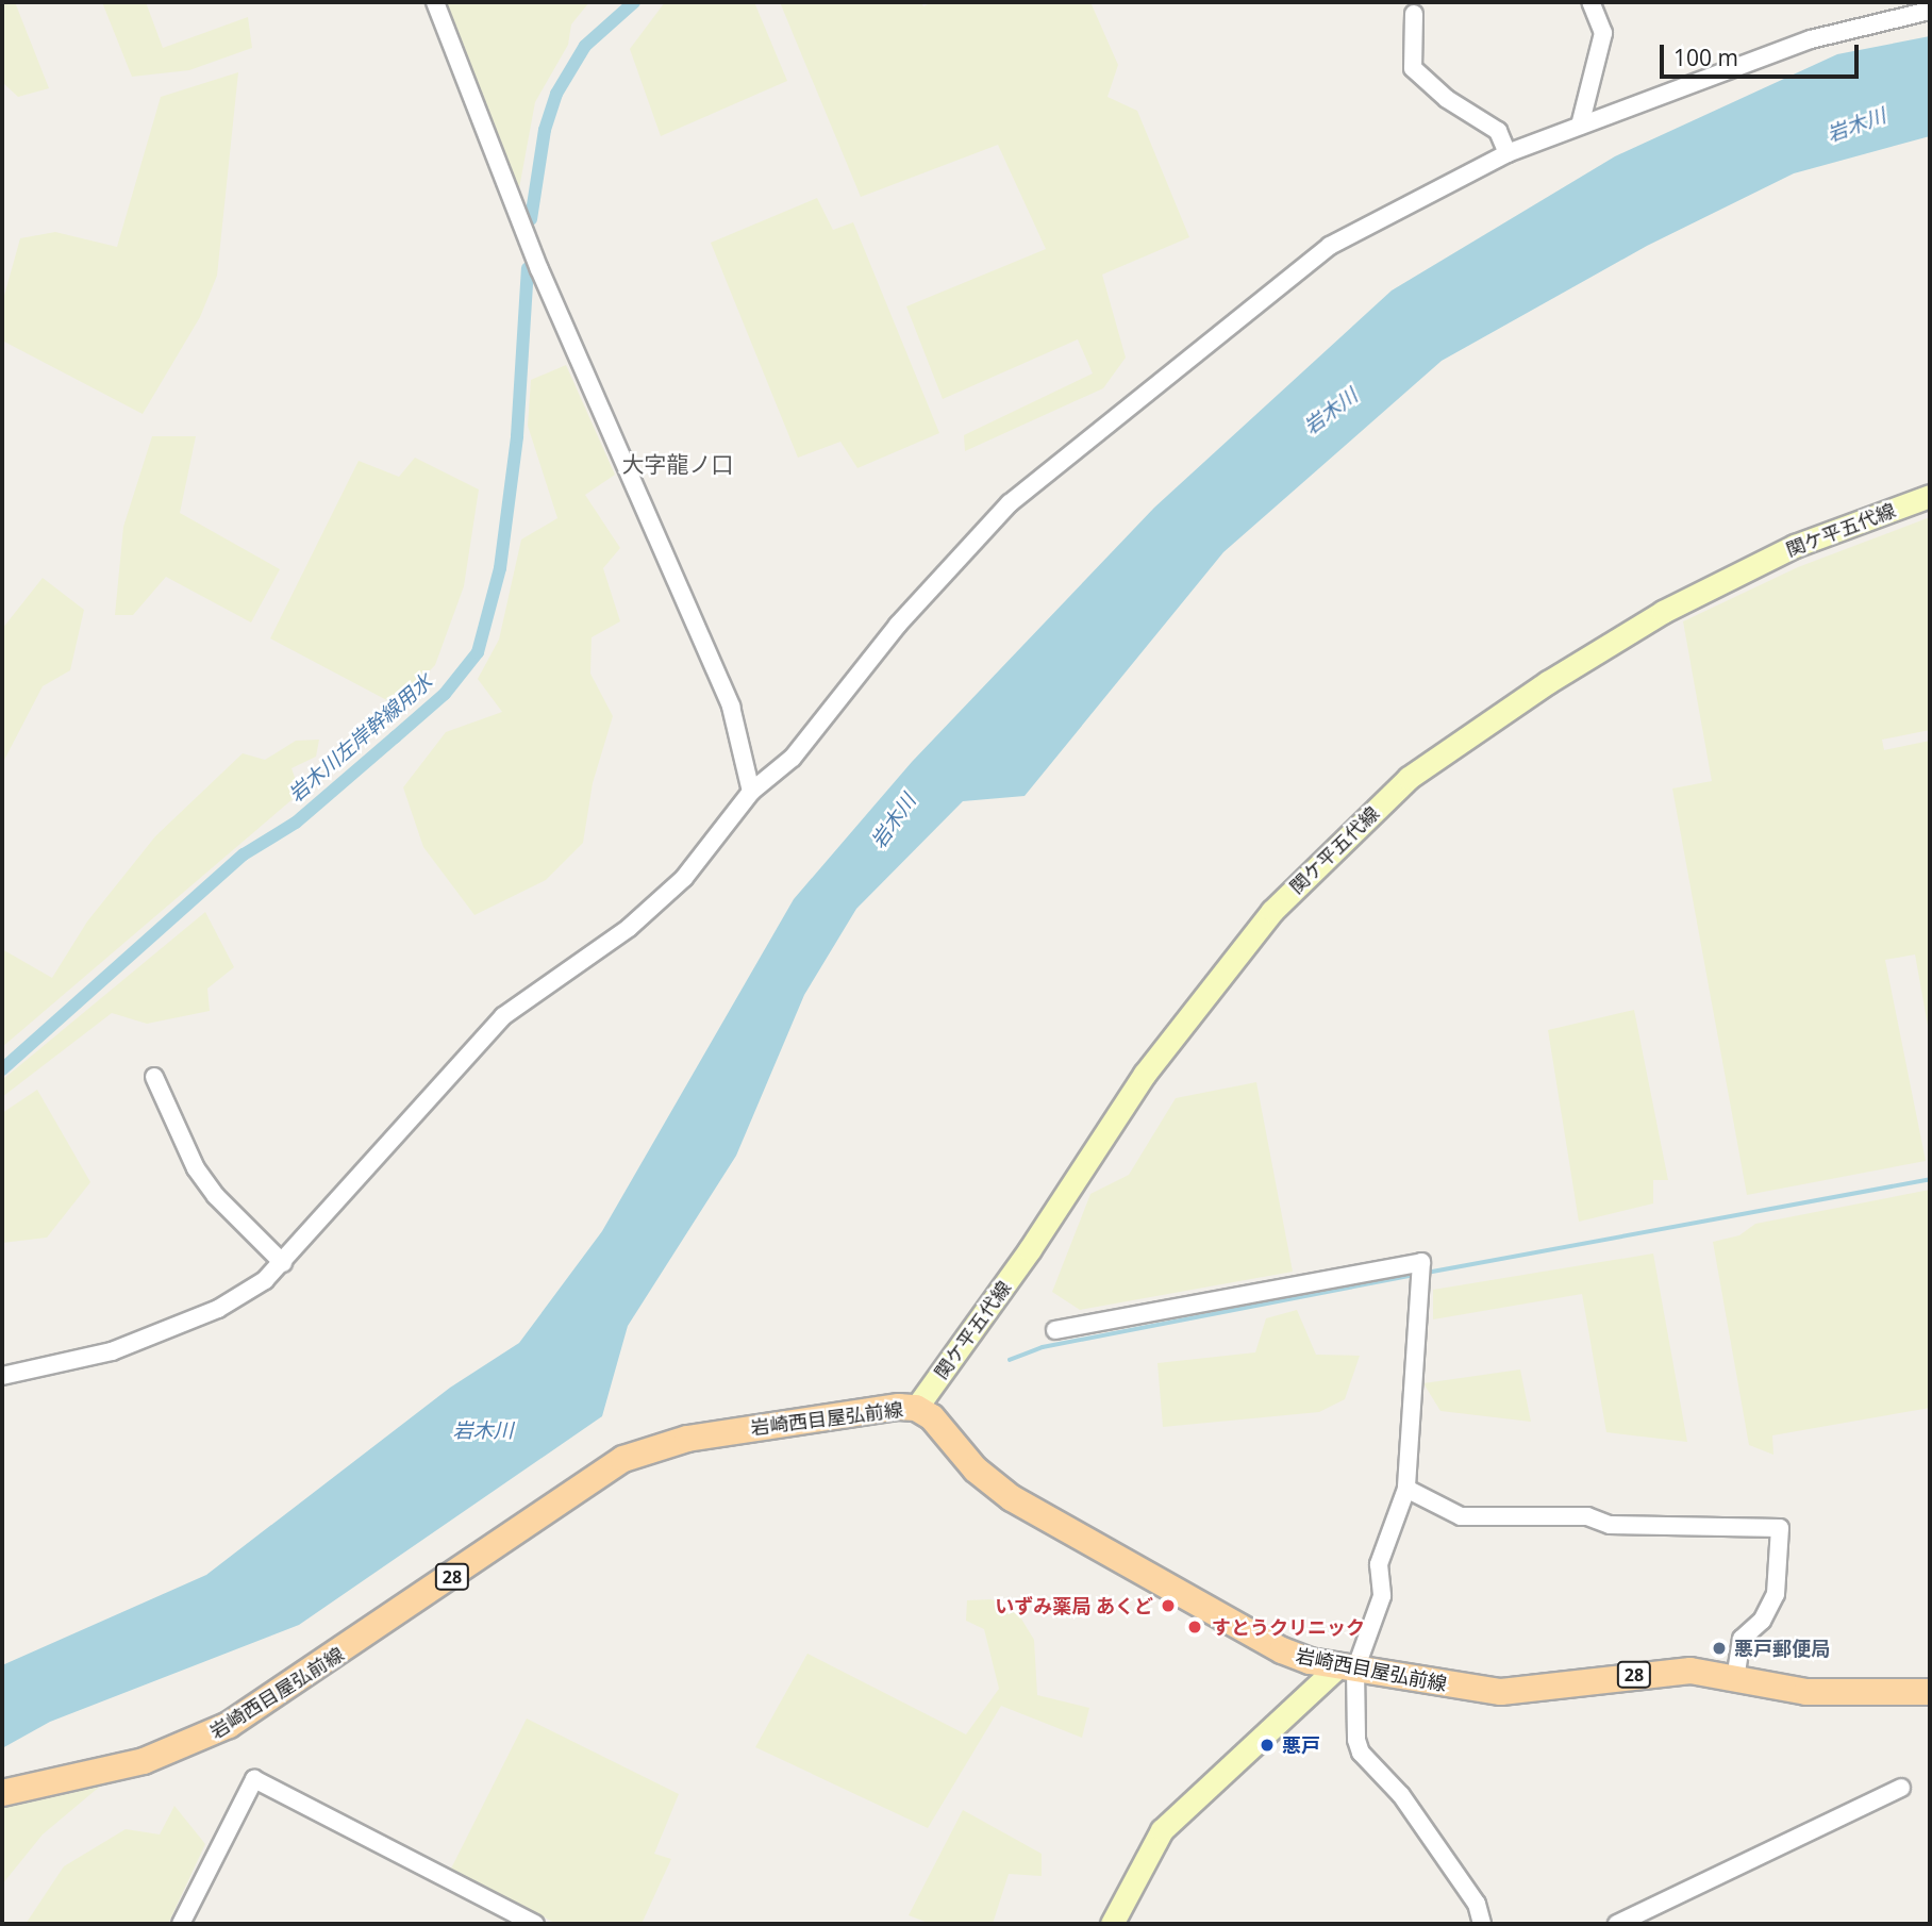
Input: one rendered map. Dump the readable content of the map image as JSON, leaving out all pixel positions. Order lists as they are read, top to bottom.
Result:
{
  "streets": {
    "main road": ["関ケ平五代線", "岩崎西目屋弘前線", "28"]
  },
  "crossings": [
    ["関ケ平五代線", "岩崎西目屋弘前線"]
  ],
  "districts": ["大字龍ノ口"],
  "water": ["岩木川", "岩木川左岸幹線用水"],
  "places": [
    "いずみ薬局 あくど",
    "すとうクリニック",
    "悪戸郵便局",
    "悪戸"
  ],
  "scale_bar": "100 m"
}
